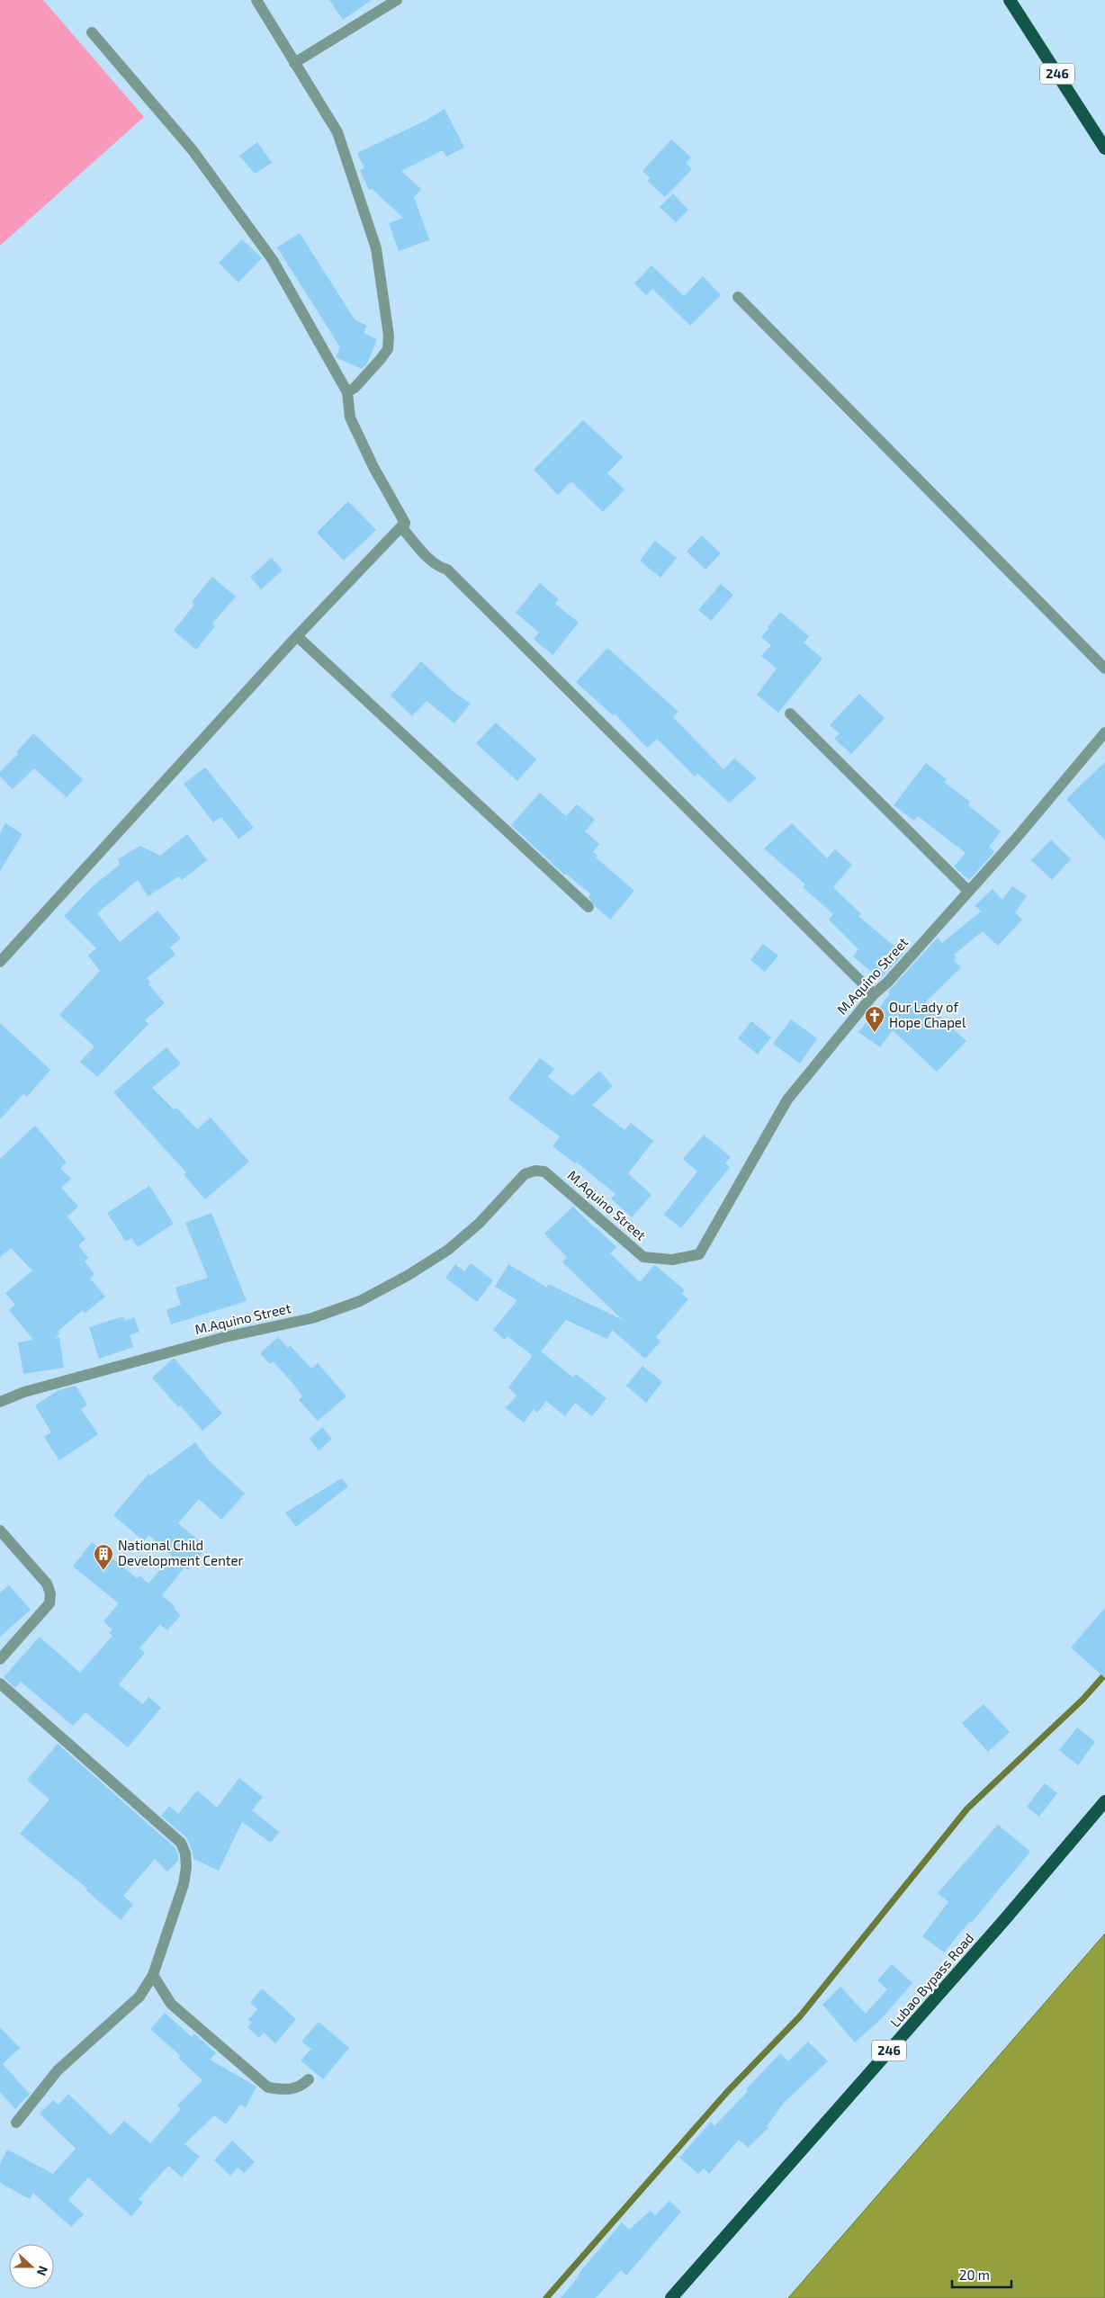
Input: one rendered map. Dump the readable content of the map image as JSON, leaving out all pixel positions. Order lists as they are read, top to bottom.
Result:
{
  "streets": {
    "highway": ["246", "Lubao Bypass Road"],
    "street": ["M.Aquino Street"]
  },
  "places": {
    "church": ["Our Lady of Hope Chapel"],
    "building": ["National Child Development Center"]
  },
  "scale_bar": "20 m",
  "north": "right"
}
